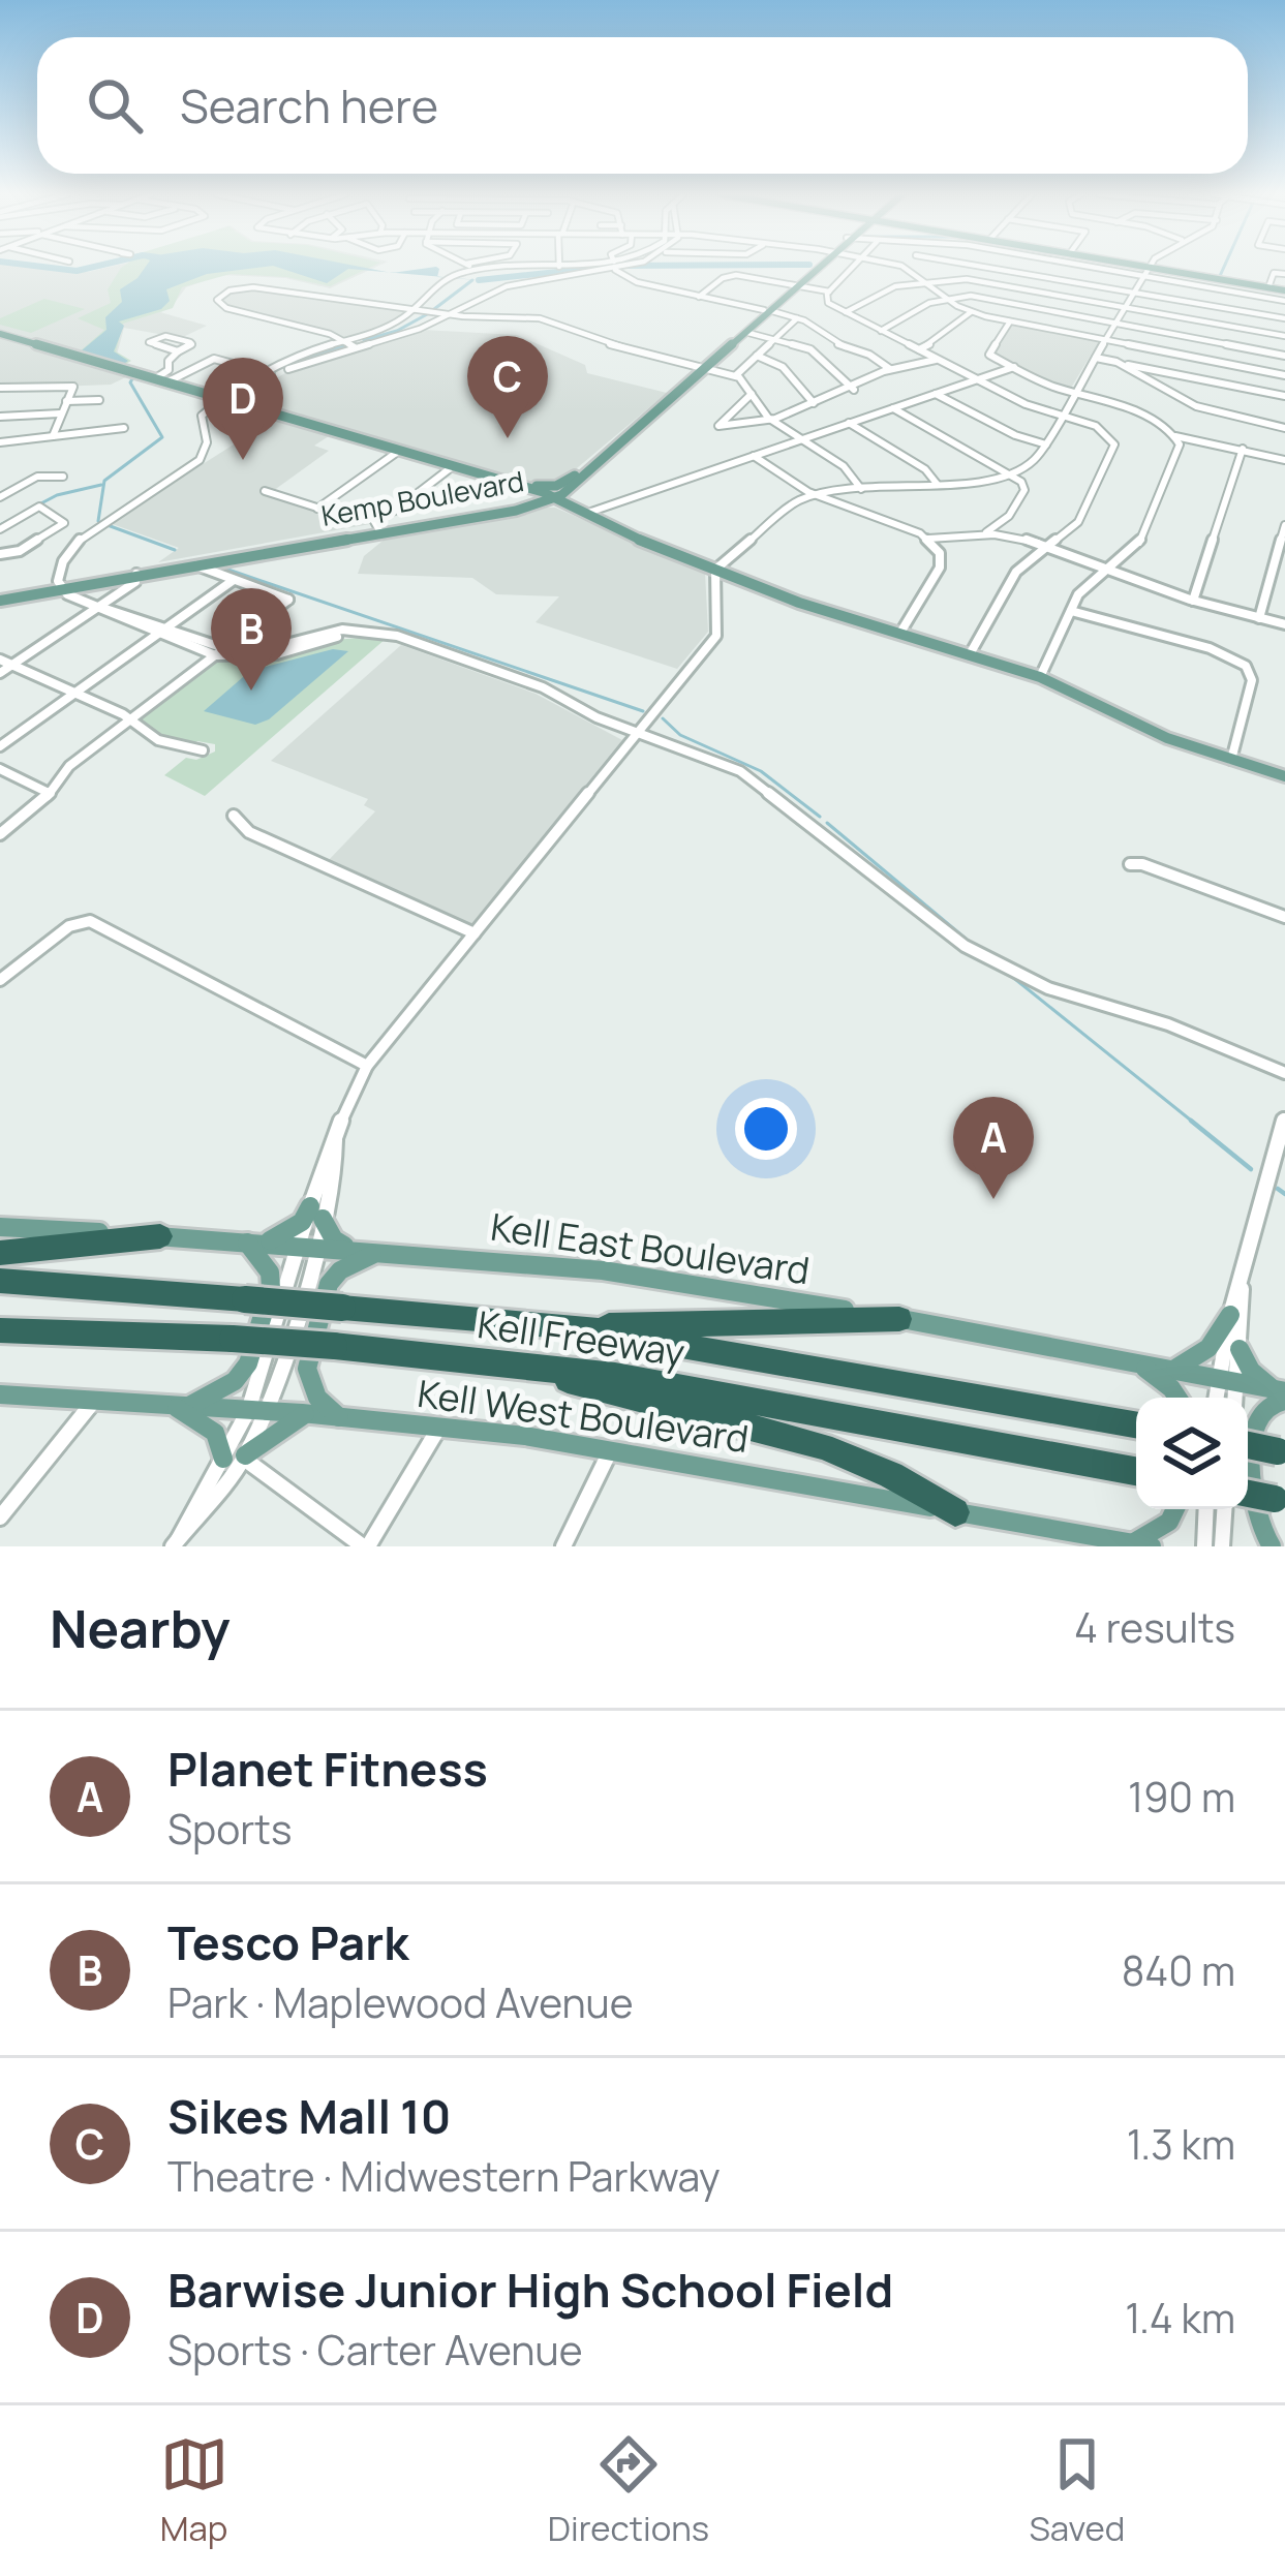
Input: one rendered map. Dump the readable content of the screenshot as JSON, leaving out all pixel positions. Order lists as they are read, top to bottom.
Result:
{
  "streets": {
    "highway": ["Kell Freeway"],
    "main road": ["Kemp Boulevard", "Kell East Boulevard", "Kell West Boulevard"]
  },
  "page": {
    "search": "Search here",
    "pins": [
      "C",
      "D",
      "B",
      "A"
    ],
    "heading": ["Nearby", "4 results"],
    "list": [
      {
        "mark": "A",
        "name": "Planet Fitness",
        "note": "Sports",
        "value": "190 m"
      },
      {
        "mark": "B",
        "name": "Tesco Park",
        "note": "Park · Maplewood Avenue",
        "value": "840 m"
      },
      {
        "mark": "C",
        "name": "Sikes Mall 10",
        "note": "Theatre · Midwestern Parkway",
        "value": "1.3 km"
      },
      {
        "mark": "D",
        "name": "Barwise Junior High School Field",
        "note": "Sports · Carter Avenue",
        "value": "1.4 km"
      }
    ],
    "nav": ["Map", "Directions", "Saved"]
  }
}
